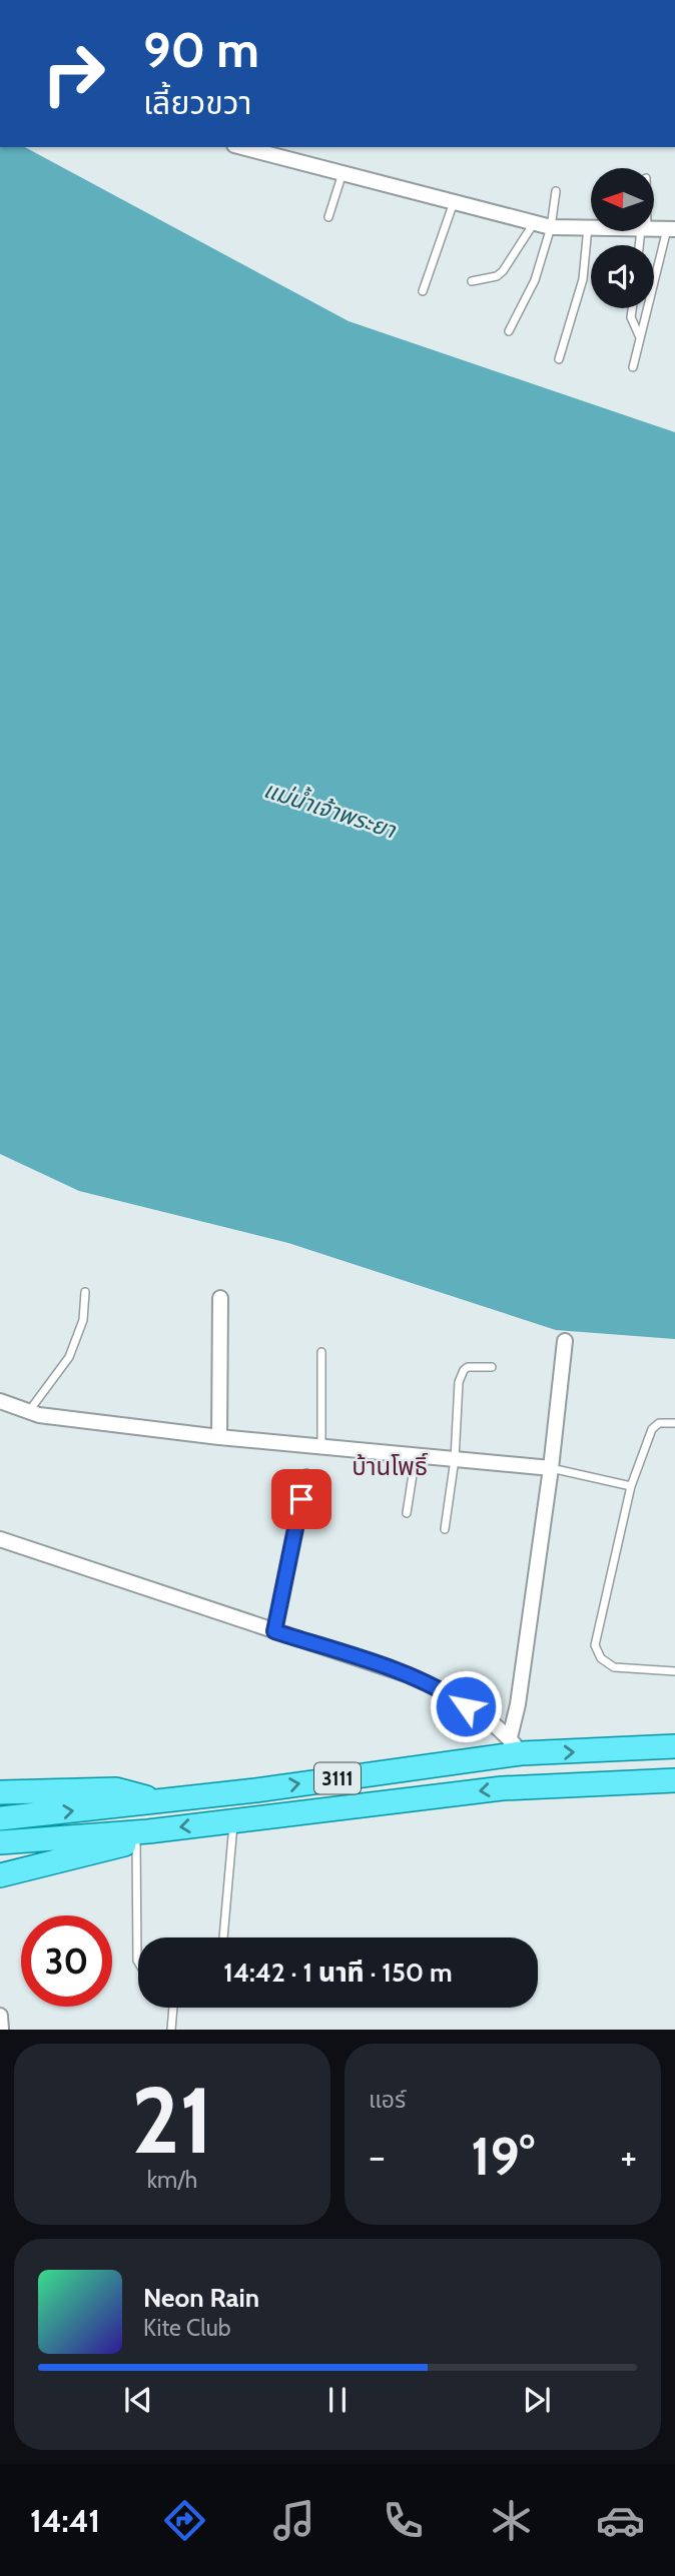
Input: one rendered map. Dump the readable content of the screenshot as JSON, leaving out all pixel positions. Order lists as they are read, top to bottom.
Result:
{
  "streets": {
    "main road": ["3111"]
  },
  "districts": ["บ้านโพธิ์"],
  "water": ["แม่น้ำเจ้าพระยา"],
  "north": "left",
  "page": {
    "turn": ["90 m", "เลี้ยวขวา"],
    "limit": "30",
    "trip": "14:42 · 1 นาที · 150 m",
    "tile": [
      ["21", "km/h"],
      "แอร์"
    ],
    "heat": ["−", "19°", "+"],
    "song": ["Neon Rain", "Kite Club"],
    "tabs": "14:41"
  }
}
